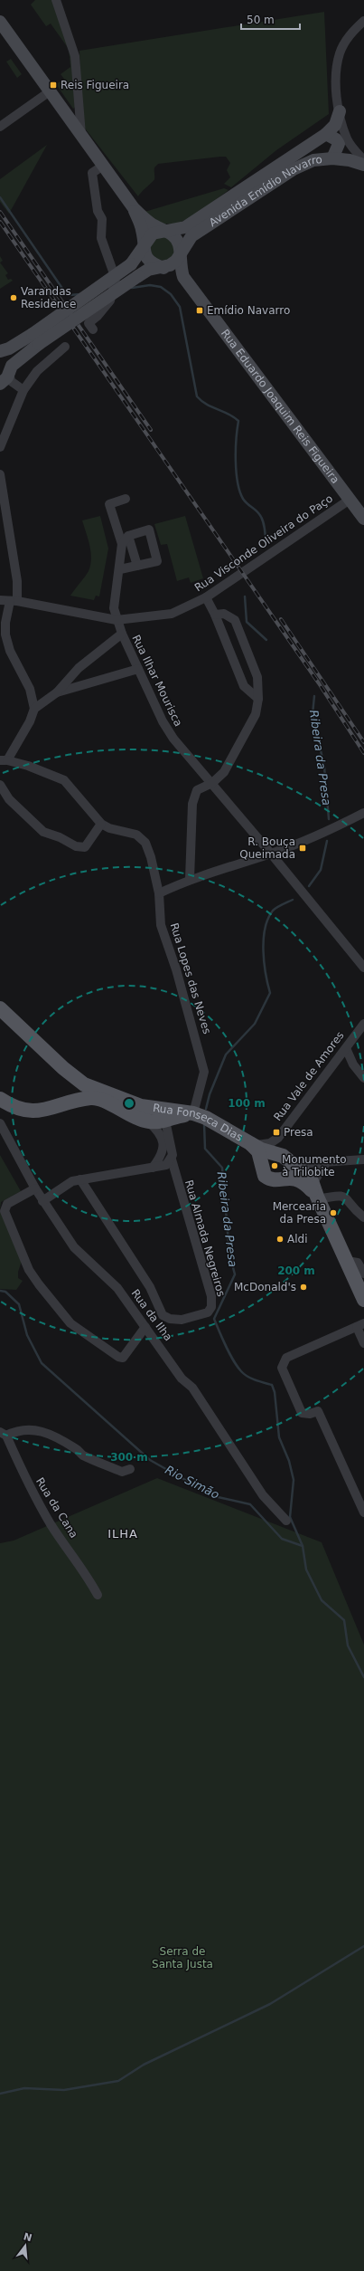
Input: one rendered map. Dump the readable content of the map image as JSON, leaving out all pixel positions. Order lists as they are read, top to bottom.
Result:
{
  "streets": {
    "main road": ["Avenida Emídio Navarro", "Rua Eduardo Joaquim Reis Figueira", "Rua Fonseca Dias"],
    "street": [
      "Rua Visconde Oliveira do Paço",
      "Rua Ilhar Mourisca",
      "Rua Lopes das Neves",
      "Rua Vale de Amores",
      "Rua Almada Negreiros",
      "Rua da Ilha",
      "Rua da Cana"
    ]
  },
  "crossings": [
    ["Avenida Emídio Navarro", "Rua Eduardo Joaquim Reis Figueira"],
    ["Rua Eduardo Joaquim Reis Figueira", "Rua Visconde Oliveira do Paço"],
    ["Rua Visconde Oliveira do Paço", "Rua Ilhar Mourisca"],
    ["Rua Lopes das Neves", "Rua Fonseca Dias"],
    ["Rua Vale de Amores", "Rua Fonseca Dias"]
  ],
  "districts": ["ILHA"],
  "water": ["Ribeira da Presa", "Rio Simão"],
  "parks": ["Serra de Santa Justa"],
  "places": {
    "transit": [
      "Reis Figueira",
      "Emídio Navarro",
      "R. Bouça Queimada",
      "Presa"
    ],
    "other": [
      "Varandas Residence",
      "Monumento à Trilobite",
      "Mercearia da Presa",
      "Aldi",
      "McDonald's"
    ]
  },
  "scale_bar": "50 m",
  "north": "top",
  "rings": ["100 m", "200 m", "300 m"]
}
